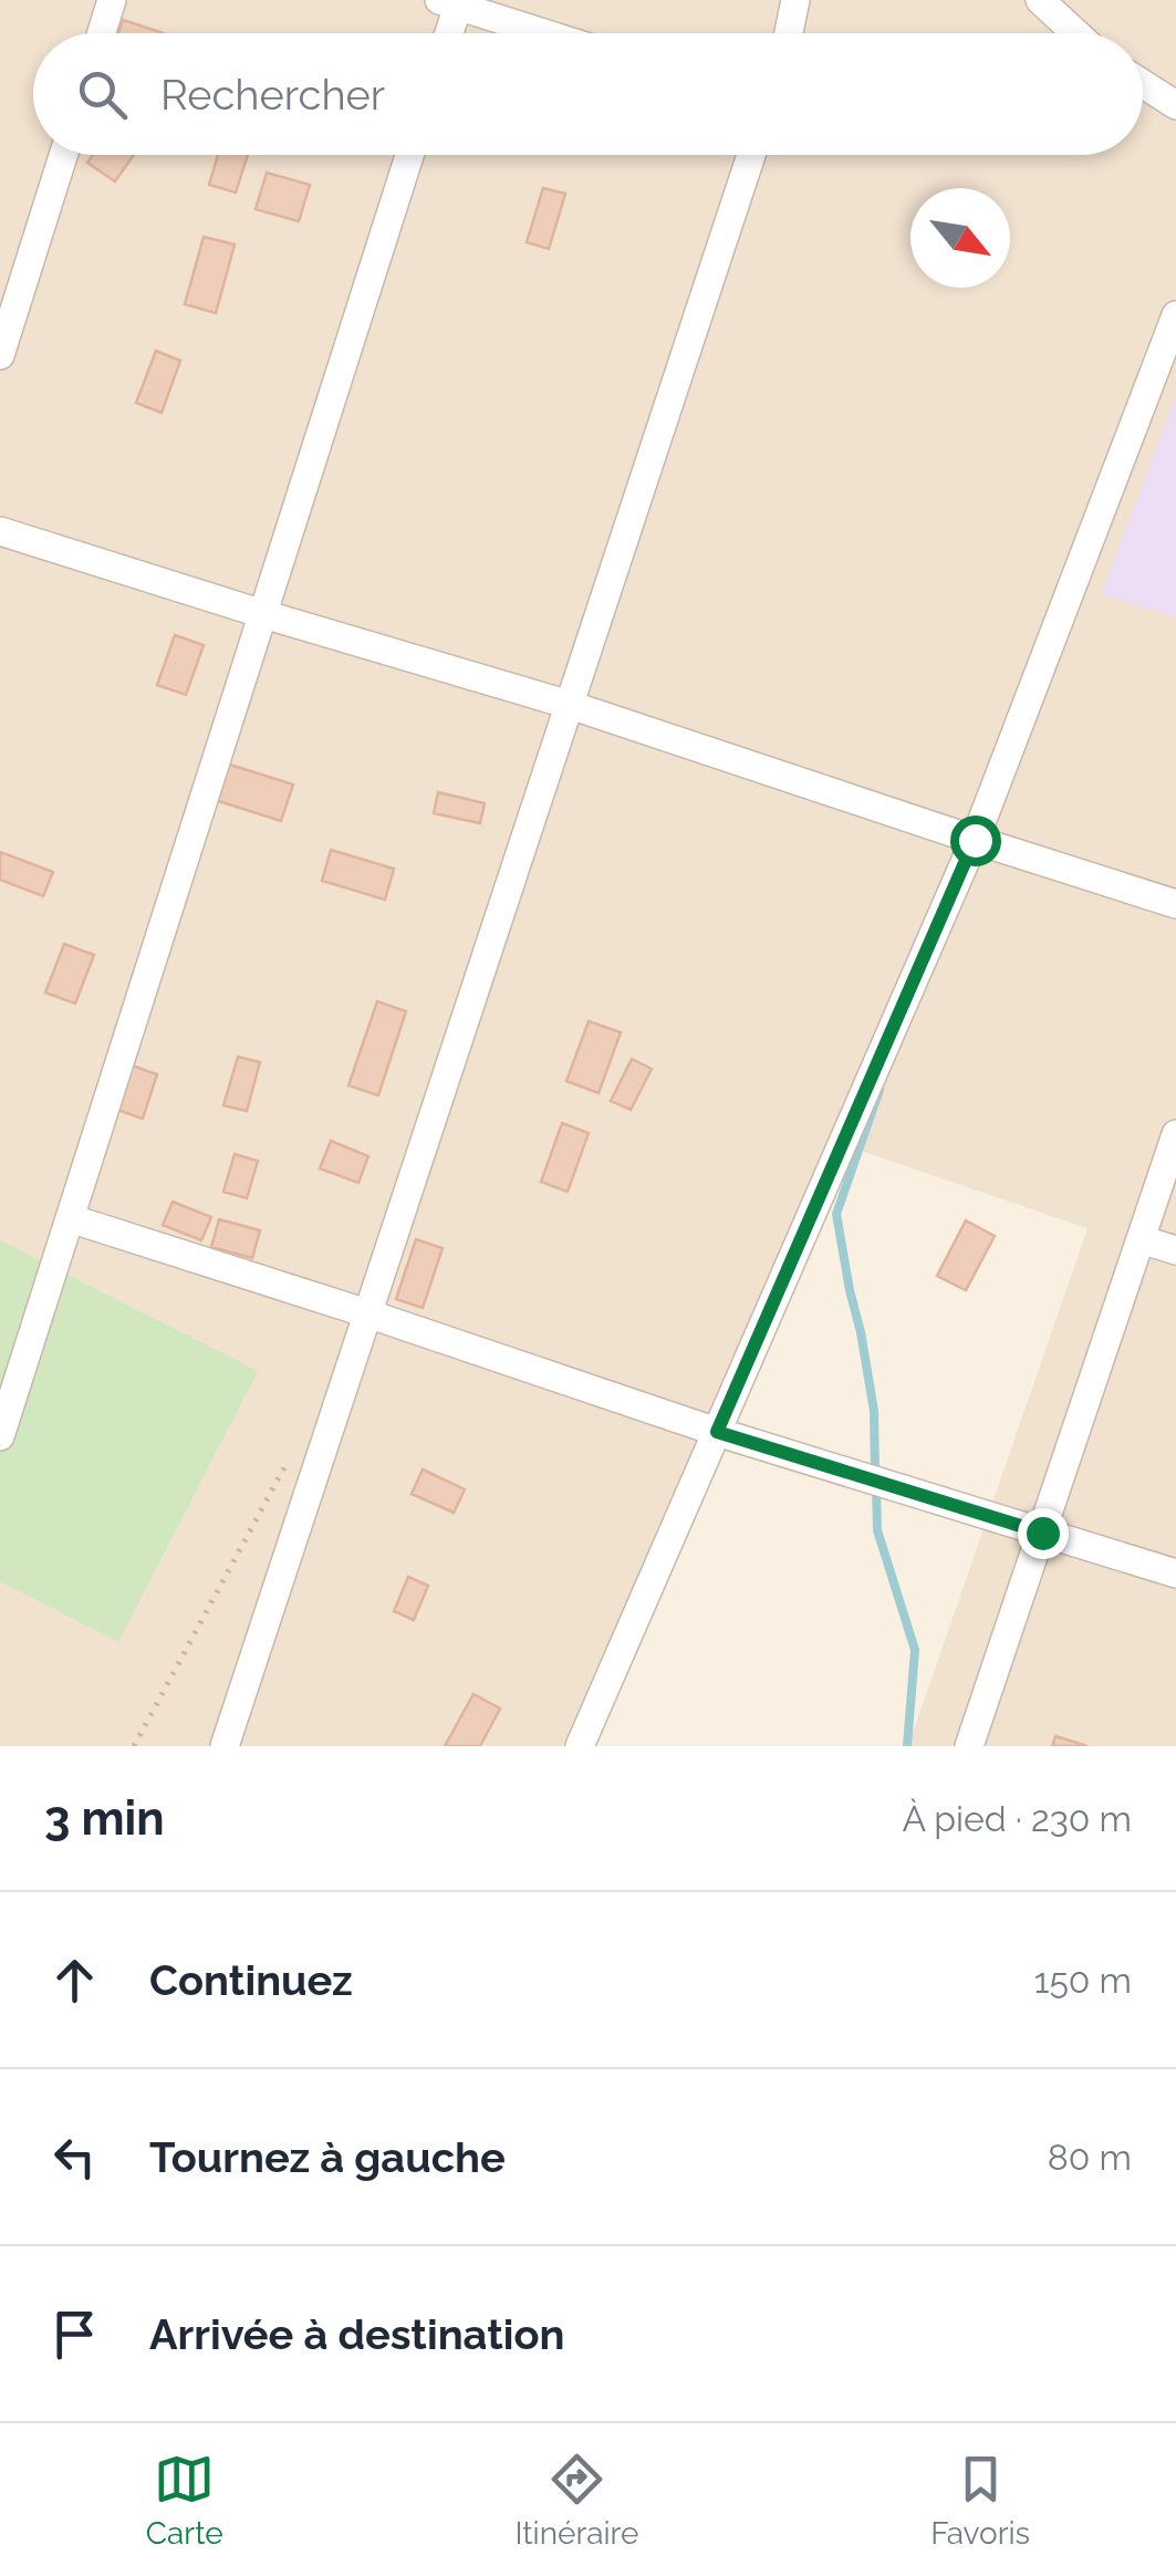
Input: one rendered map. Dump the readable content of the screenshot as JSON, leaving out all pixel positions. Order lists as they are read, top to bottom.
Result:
{
  "north": "bottom right",
  "page": {
    "search": "Rechercher",
    "heading": ["3 min", "À pied · 230 m"],
    "list": [
      ["Continuez", "150 m"],
      ["Tournez à gauche", "80 m"],
      "Arrivée à destination"
    ],
    "nav": ["Carte", "Itinéraire", "Favoris"]
  }
}
